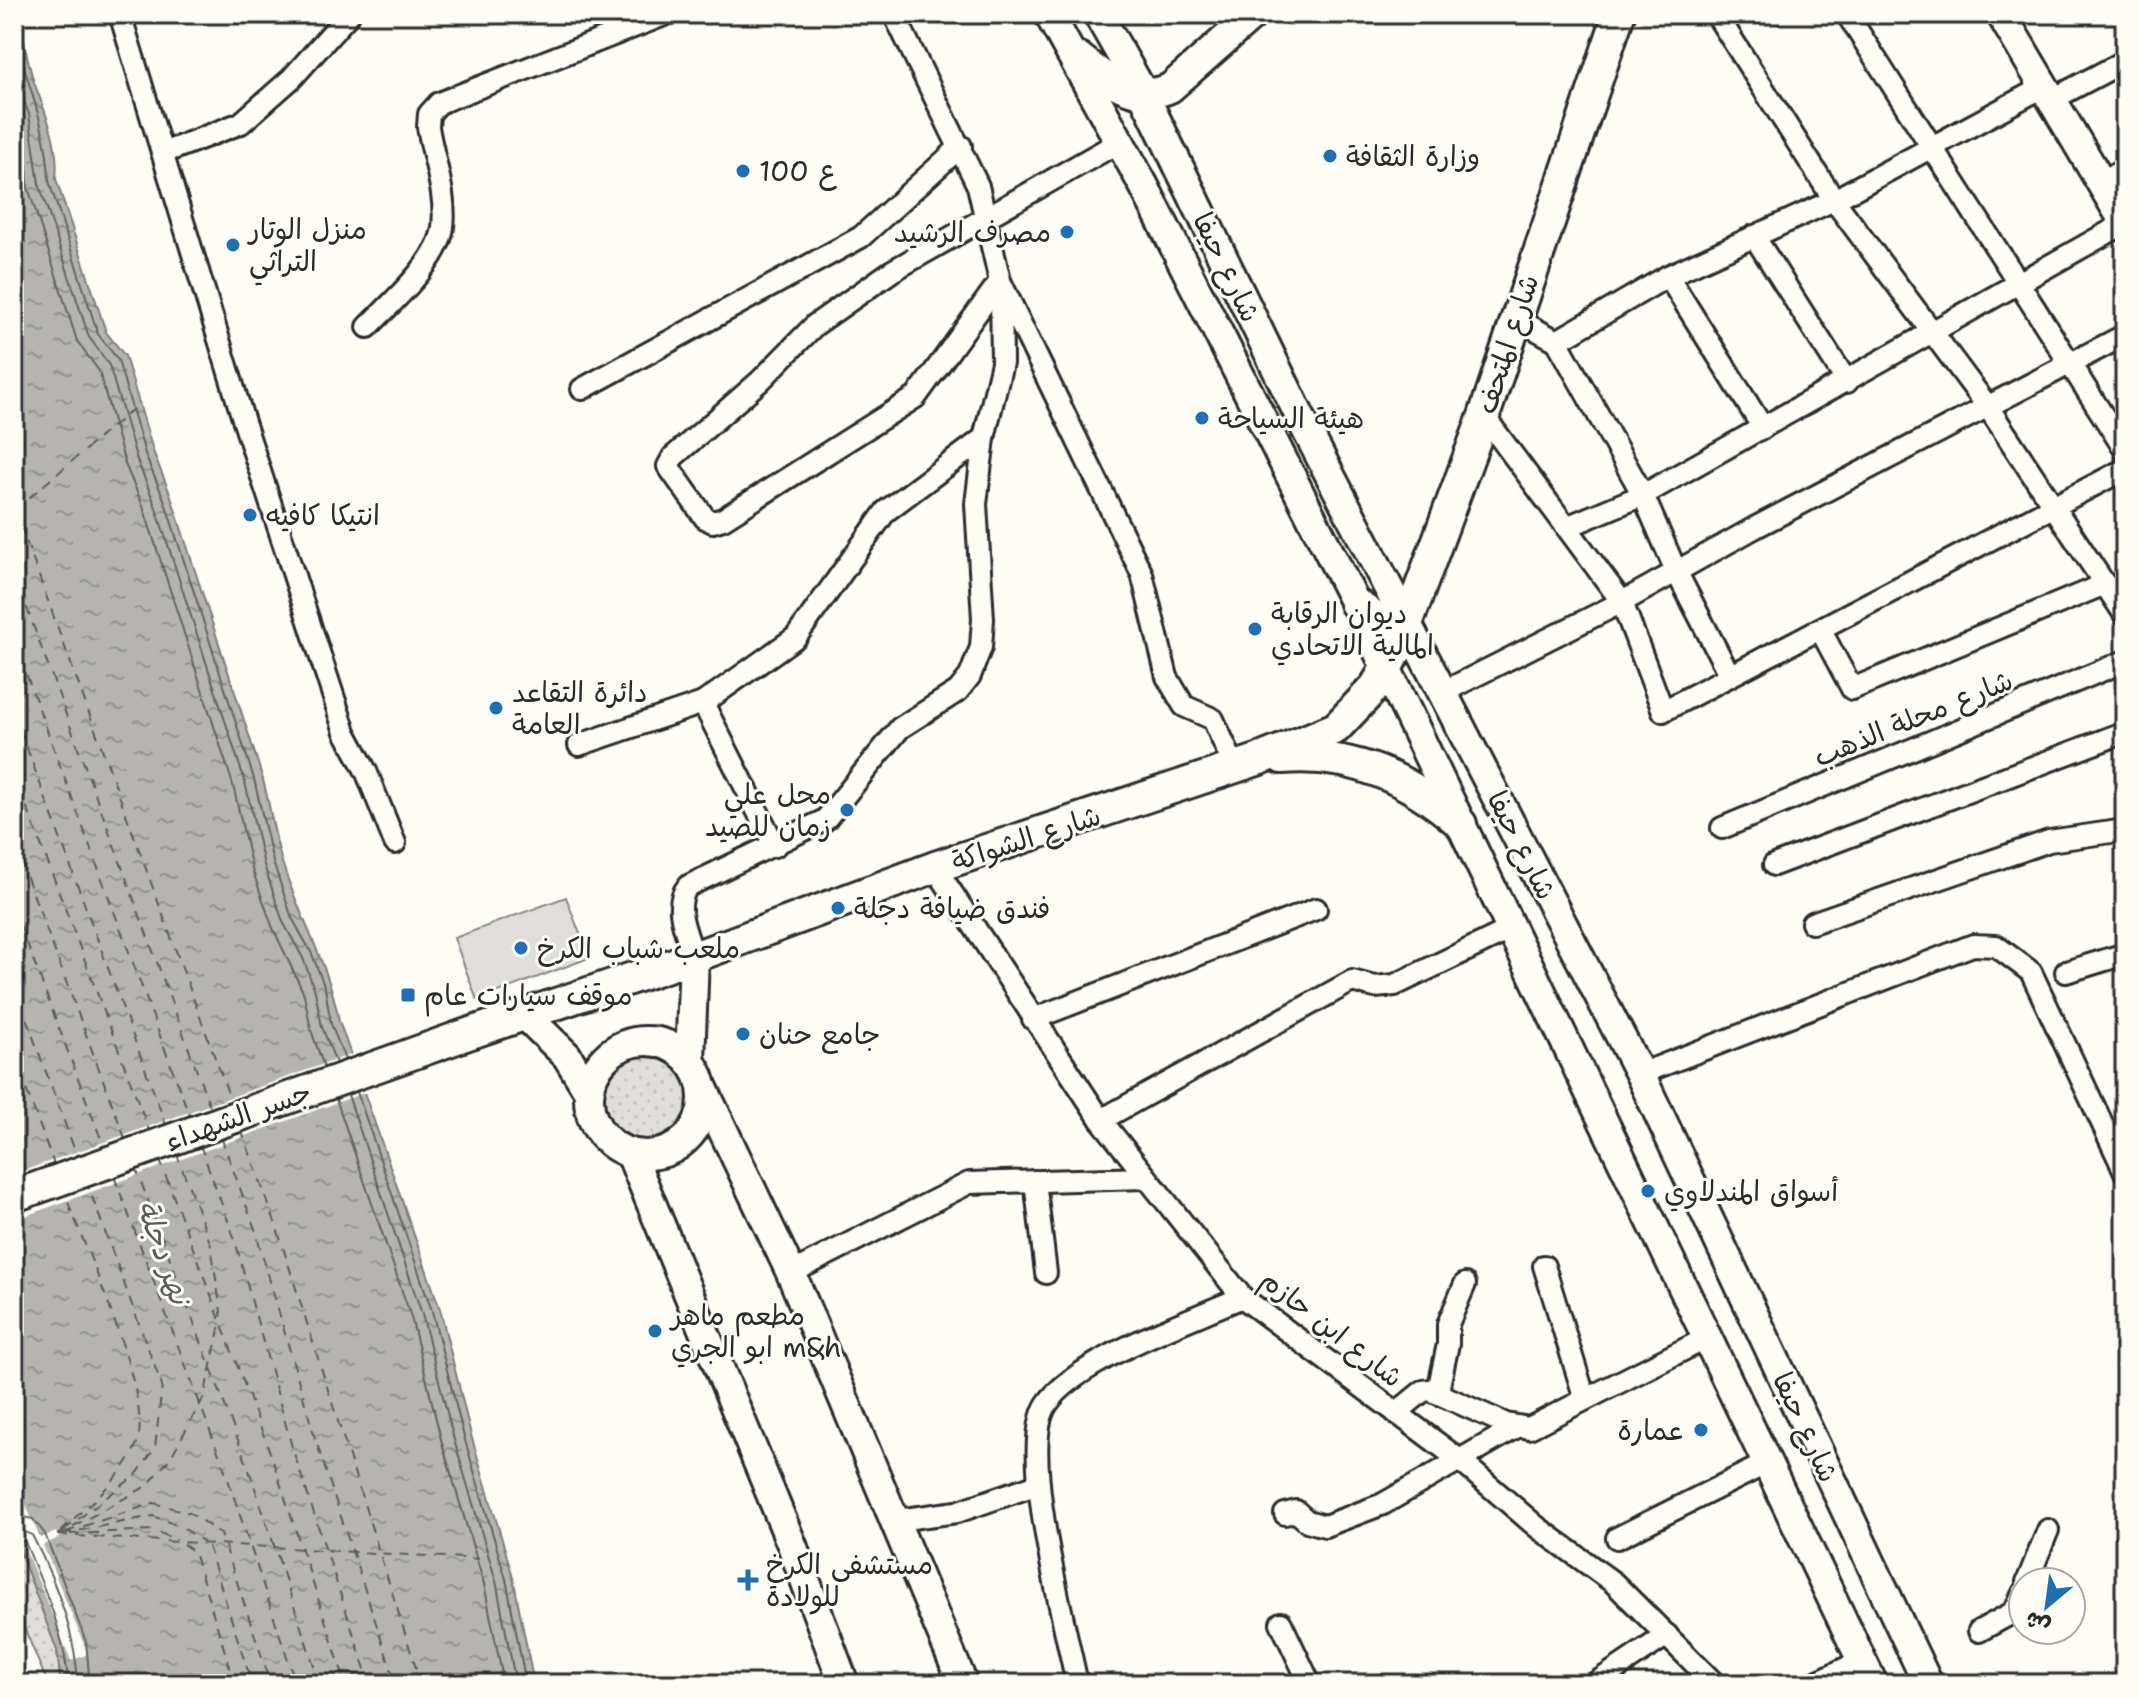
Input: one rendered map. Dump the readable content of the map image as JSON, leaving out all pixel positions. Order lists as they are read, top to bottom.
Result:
{
  "streets": {
    "main road": [
      "شارع حيفا",
      "شارع المتحف",
      "شارع الشواكة",
      "جسر الشهداء"
    ],
    "street": ["شارع محلة الذهب", "شارع ابن حازم"]
  },
  "crossings": [
    ["شارع حيفا", "شارع المتحف"],
    ["شارع حيفا", "شارع الشواكة"],
    ["شارع المتحف", "شارع الشواكة"],
    ["شارع الشواكة", "جسر الشهداء"],
    ["شارع الشواكة", "شارع ابن حازم"]
  ],
  "water": ["نهر دجلة"],
  "places": {
    "other": [
      "وزارة الثقافة",
      "100 ع",
      "مصرف الرشيد",
      "منزل الوتار التراثي",
      "هيئة السياحة",
      "انتيكا كافيه",
      "ديوان الرقابة المالية الاتحادي",
      "دائرة التقاعد العامة",
      "محل علي زمان للصيد",
      "فندق ضيافة دجلة",
      "ملعب شباب الكرخ",
      "جامع حنان",
      "أسواق المندلاوي",
      "مطعم ماهر ابو الجري m&h",
      "عمارة"
    ],
    "transit": ["موقف سيارات عام"],
    "health": ["مستشفى الكرخ للولادة"]
  },
  "north": "bottom left"
}
